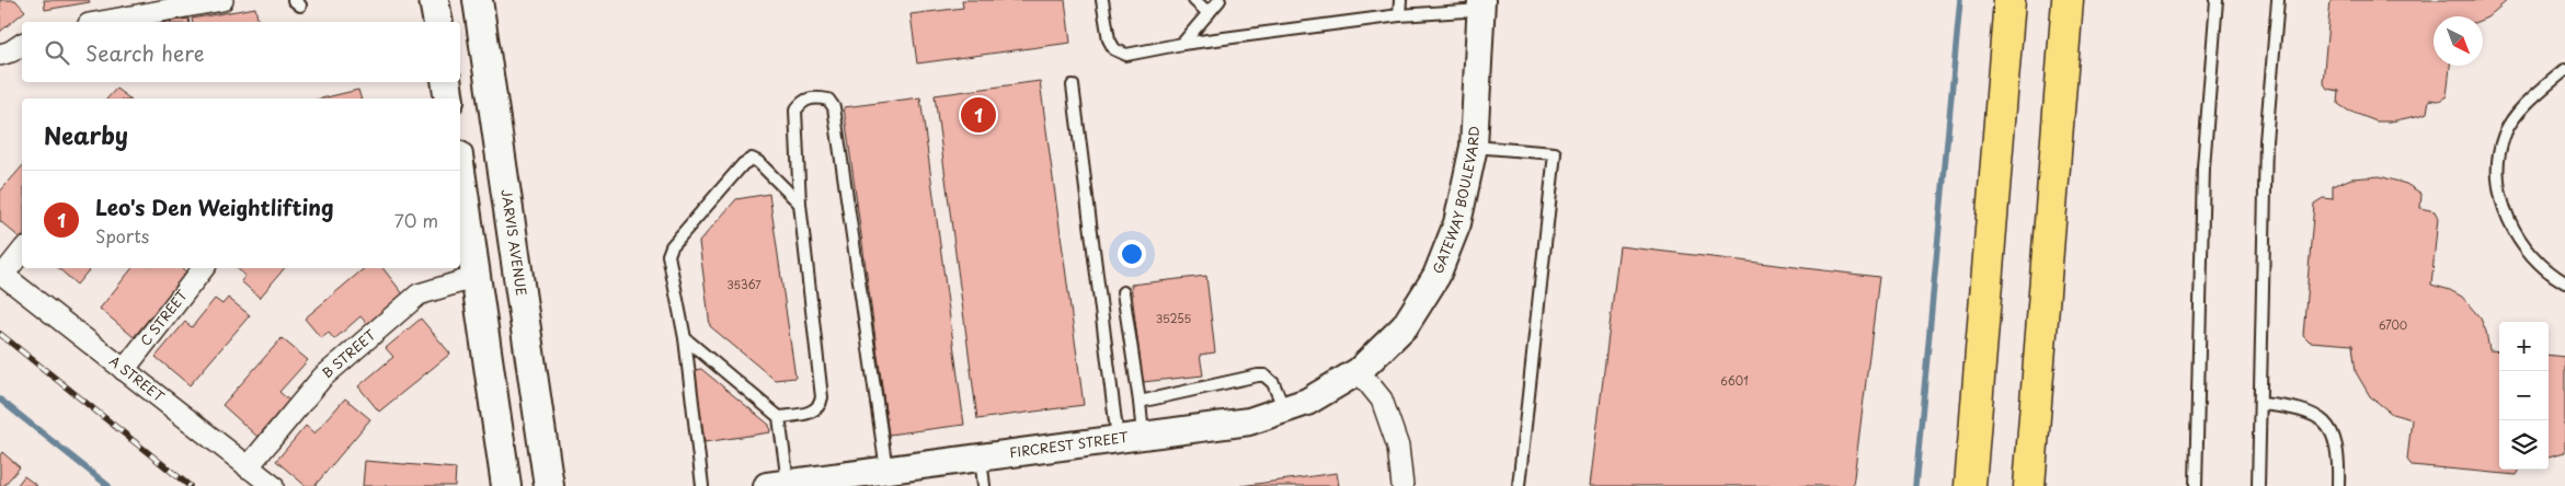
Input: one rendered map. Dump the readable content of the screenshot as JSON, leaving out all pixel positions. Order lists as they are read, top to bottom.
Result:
{
  "streets": {
    "main road": ["JARVIS AVENUE"],
    "street": [
      "GATEWAY BOULEVARD",
      "C STREET",
      "B STREET",
      "A STREET",
      "FIRCREST STREET"
    ]
  },
  "crossings": [
    ["GATEWAY BOULEVARD", "FIRCREST STREET"],
    ["C STREET", "A STREET"],
    ["B STREET", "A STREET"]
  ],
  "house_numbers": [
    "35367",
    "35255",
    "6700",
    "6601"
  ],
  "north": "bottom right",
  "page": {
    "search": "Search here",
    "pins": "1",
    "heading": "Nearby",
    "list": [
      {
        "mark": "1",
        "name": "Leo's Den Weightlifting",
        "note": "Sports",
        "value": "70 m"
      }
    ],
    "map_buttons": ["+", "−"]
  }
}
